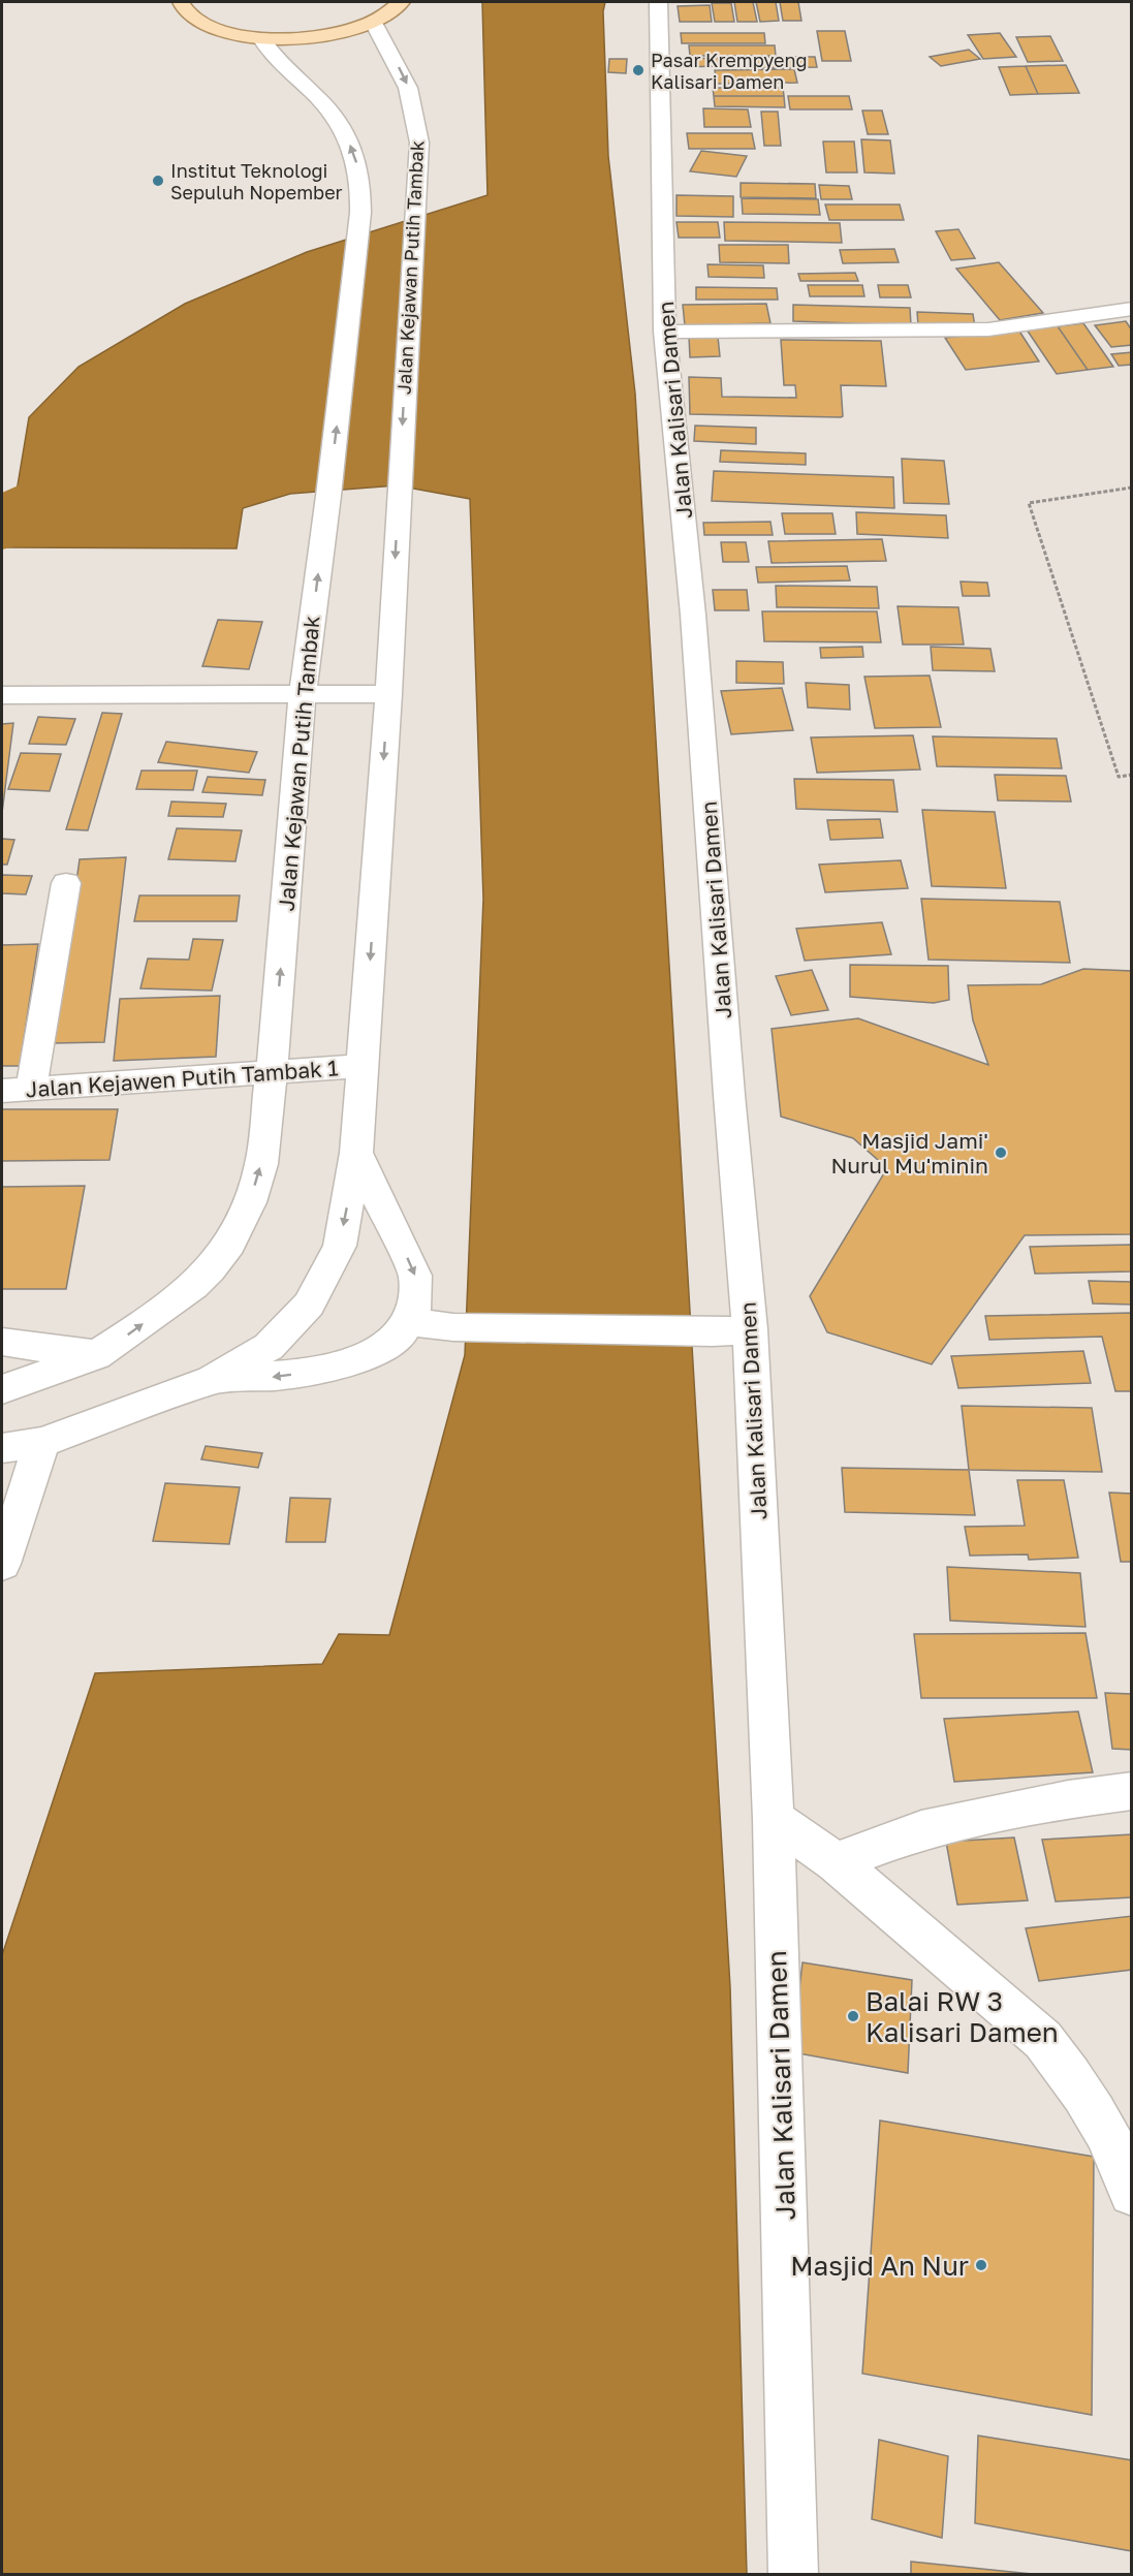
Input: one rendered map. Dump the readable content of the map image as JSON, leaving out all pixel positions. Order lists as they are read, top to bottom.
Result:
{
  "streets": {
    "street": ["Jalan Kejawan Putih Tambak", "Jalan Kalisari Damen", "Jalan Kejawen Putih Tambak 1"]
  },
  "crossings": [
    ["Jalan Kejawan Putih Tambak", "Jalan Kejawen Putih Tambak 1"]
  ],
  "places": [
    "Pasar Krempyeng Kalisari Damen",
    "Institut Teknologi Sepuluh Nopember",
    "Masjid Jami' Nurul Mu'minin",
    "Balai RW 3 Kalisari Damen",
    "Masjid An Nur"
  ]
}
